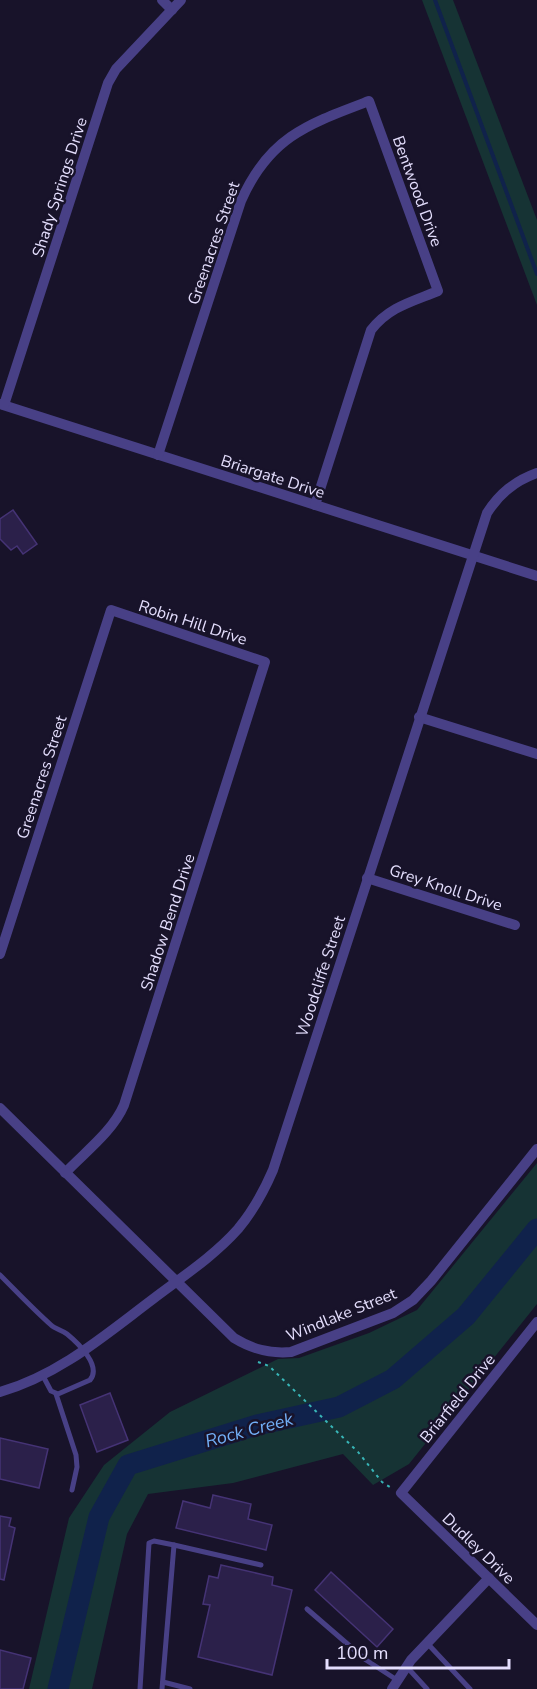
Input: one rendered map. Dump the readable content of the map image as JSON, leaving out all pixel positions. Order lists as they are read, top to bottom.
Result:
{
  "streets": {
    "street": [
      "Shady Springs Drive",
      "Bentwood Drive",
      "Greenacres Street",
      "Briargate Drive",
      "Robin Hill Drive",
      "Grey Knoll Drive",
      "Shadow Bend Drive",
      "Woodcliffe Street",
      "Windlake Street",
      "Briarfield Drive",
      "Dudley Drive"
    ]
  },
  "crossings": [
    ["Shady Springs Drive", "Briargate Drive"],
    ["Bentwood Drive", "Greenacres Street"],
    ["Bentwood Drive", "Briargate Drive"],
    ["Greenacres Street", "Briargate Drive"],
    ["Greenacres Street", "Robin Hill Drive"],
    ["Briargate Drive", "Woodcliffe Street"],
    ["Robin Hill Drive", "Shadow Bend Drive"],
    ["Grey Knoll Drive", "Woodcliffe Street"],
    ["Shadow Bend Drive", "Windlake Street"],
    ["Woodcliffe Street", "Windlake Street"],
    ["Briarfield Drive", "Dudley Drive"]
  ],
  "water": ["Rock Creek"],
  "scale_bar": "100 m"
}
